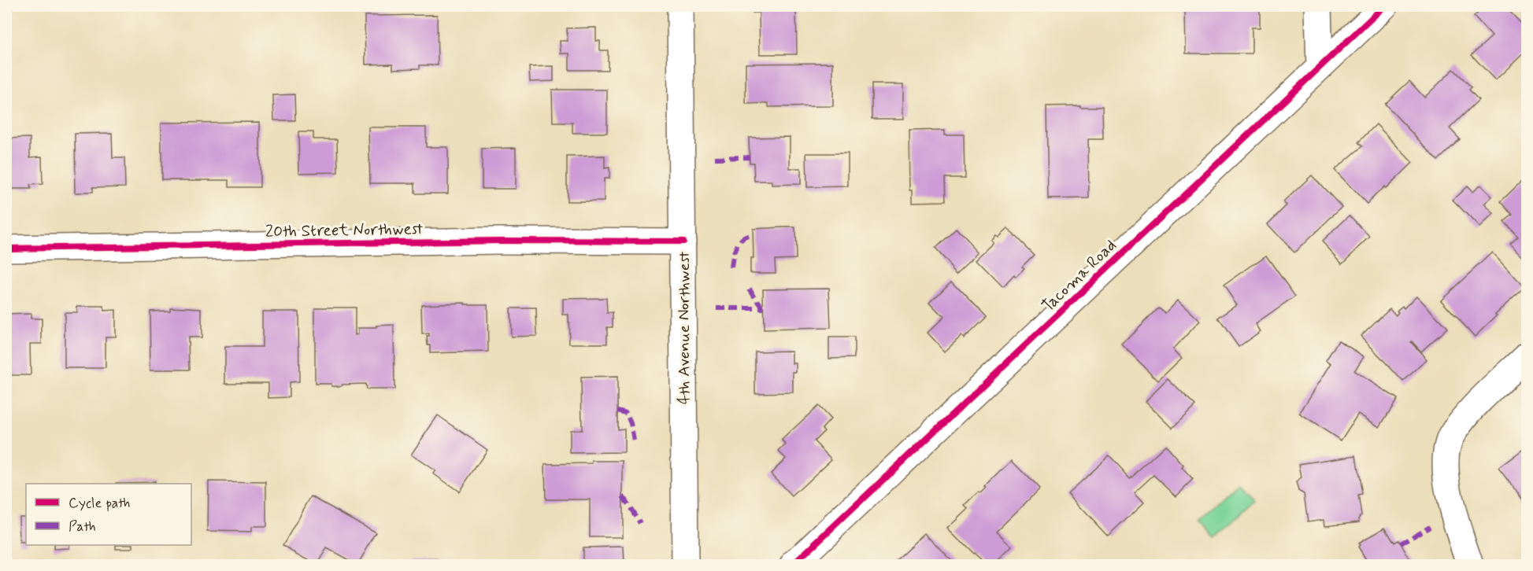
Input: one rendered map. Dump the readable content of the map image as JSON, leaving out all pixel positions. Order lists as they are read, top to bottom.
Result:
{
  "streets": {
    "street": ["20th Street Northwest", "Tacoma Road", "4th Avenue Northwest"]
  },
  "crossings": [
    ["20th Street Northwest", "4th Avenue Northwest"]
  ],
  "legend": ["Cycle path", "Path"]
}
